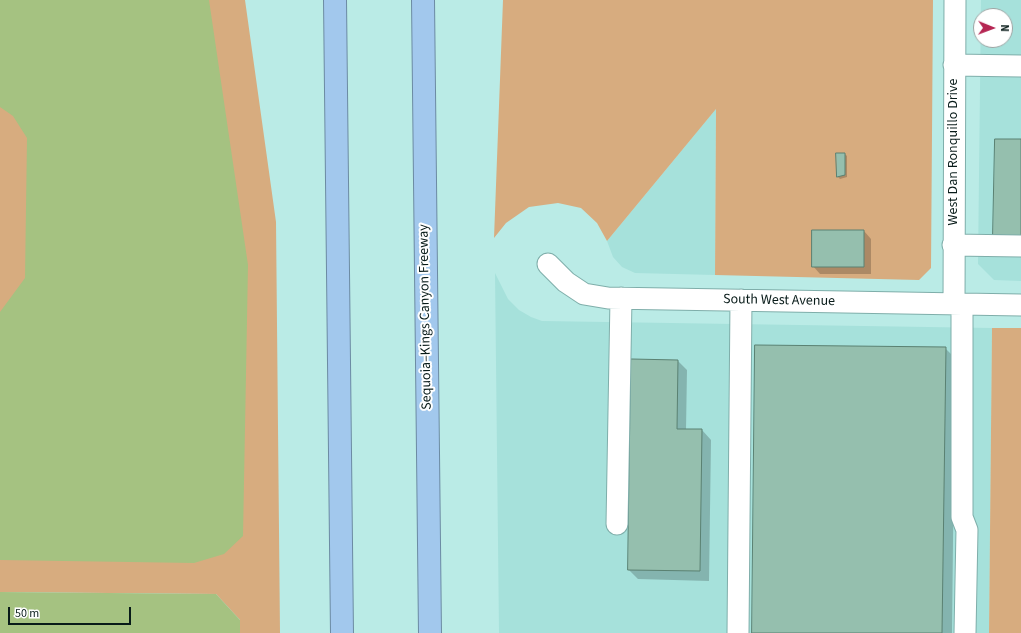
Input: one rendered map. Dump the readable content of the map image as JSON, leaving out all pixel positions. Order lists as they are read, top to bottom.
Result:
{
  "streets": {
    "highway": ["Sequoia–Kings Canyon Freeway"],
    "street": ["West Dan Ronquillo Drive", "South West Avenue"]
  },
  "crossings": [
    ["West Dan Ronquillo Drive", "South West Avenue"]
  ],
  "scale_bar": "50 m",
  "north": "right"
}
